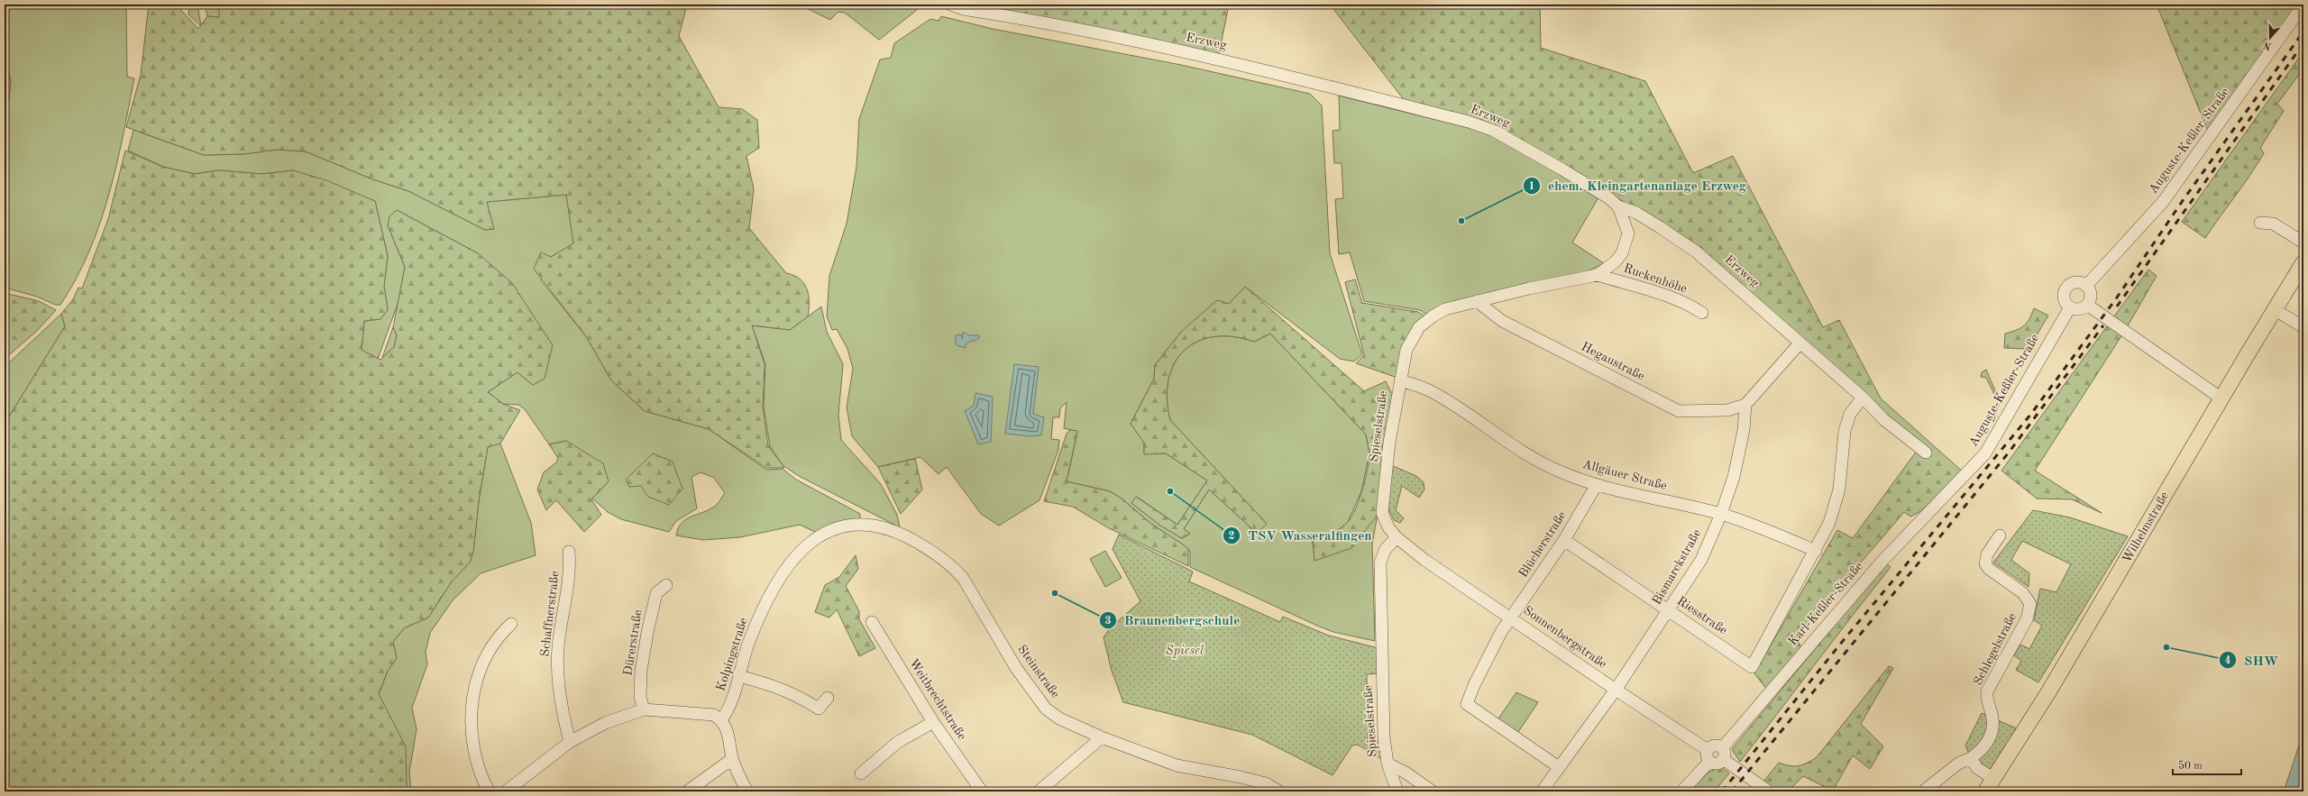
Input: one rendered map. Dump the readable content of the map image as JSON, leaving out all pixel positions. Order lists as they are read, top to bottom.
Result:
{
  "streets": {
    "main road": ["Wilhelmstraße"],
    "street": [
      "Erzweg",
      "Auguste-Keßler-Straße",
      "Ruckenhöhe",
      "Hegaustraße",
      "Spieselstraße",
      "Allgäuer Straße",
      "Blücherstraße",
      "Bismarckstraße",
      "Karl-Keßler-Straße",
      "Schaffnerstraße",
      "Riesstraße",
      "Sonnenbergstraße",
      "Dürerstraße",
      "Schlegelstraße",
      "Kolpingstraße",
      "Steinstraße",
      "Weitbrechtstraße"
    ]
  },
  "crossings": [
    ["Erzweg", "Spieselstraße"],
    ["Erzweg", "Karl-Keßler-Straße"],
    ["Auguste-Keßler-Straße", "Karl-Keßler-Straße"],
    ["Ruckenhöhe", "Spieselstraße"],
    ["Hegaustraße", "Spieselstraße"],
    ["Hegaustraße", "Bismarckstraße"],
    ["Spieselstraße", "Allgäuer Straße"],
    ["Spieselstraße", "Sonnenbergstraße"],
    ["Allgäuer Straße", "Blücherstraße"],
    ["Allgäuer Straße", "Bismarckstraße"],
    ["Allgäuer Straße", "Karl-Keßler-Straße"],
    ["Blücherstraße", "Bismarckstraße"],
    ["Blücherstraße", "Riesstraße"],
    ["Blücherstraße", "Sonnenbergstraße"],
    ["Bismarckstraße", "Riesstraße"],
    ["Bismarckstraße", "Sonnenbergstraße"],
    ["Karl-Keßler-Straße", "Riesstraße"],
    ["Kolpingstraße", "Steinstraße"]
  ],
  "parks": ["Spiesel"],
  "places": [
    "ehem. Kleingartenanlage Erzweg",
    "TSV Wasseralfingen",
    "Braunenbergschule",
    "SHW"
  ],
  "scale_bar": "50 m",
  "north": "bottom"
}
